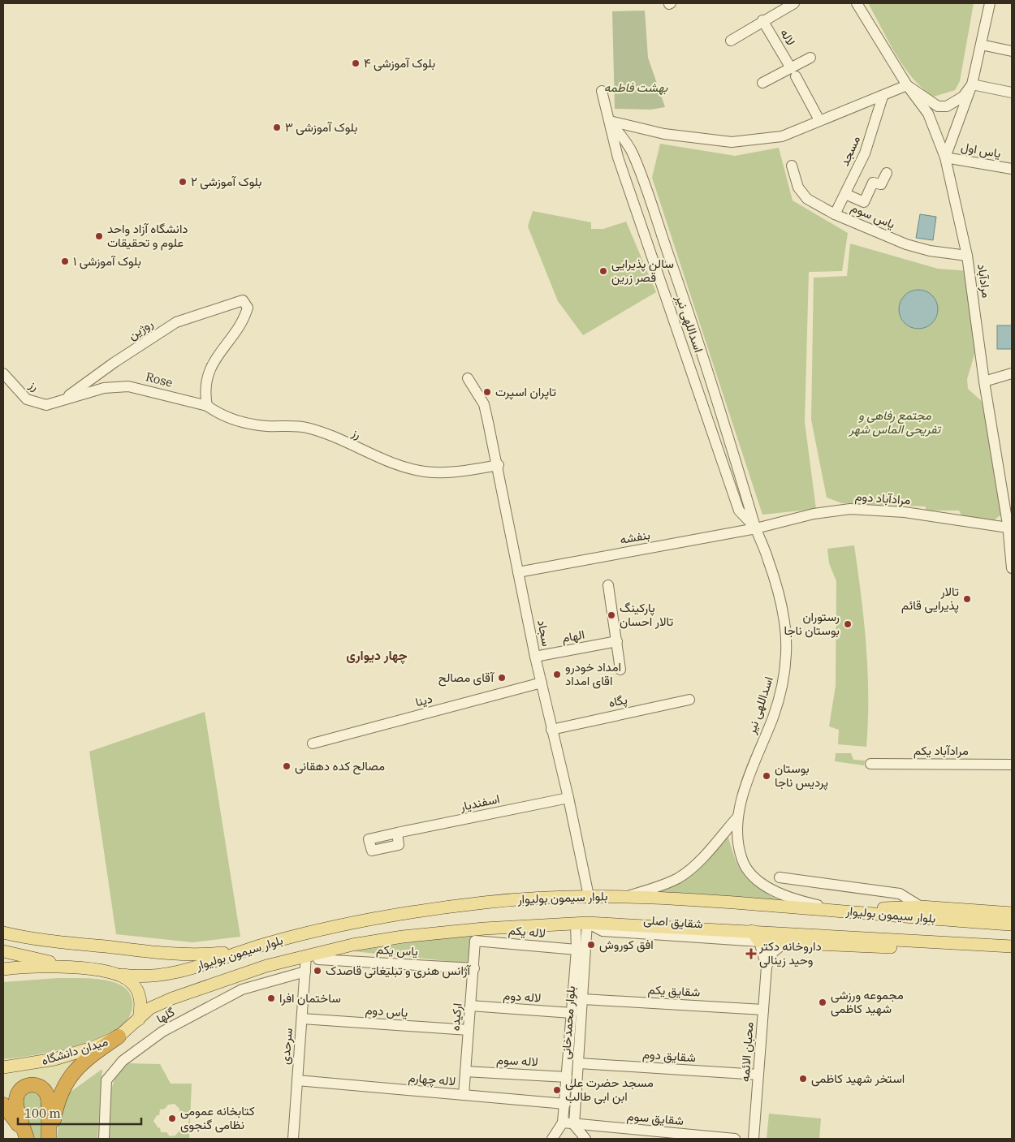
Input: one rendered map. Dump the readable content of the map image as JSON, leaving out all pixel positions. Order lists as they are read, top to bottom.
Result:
{
  "streets": {
    "main road": ["بلوار سیمون بولیوار", "میدان دانشگاه"],
    "street": [
      "لاله",
      "یاس اول",
      "مسجد",
      "یاس سوم",
      "مرادآباد",
      "اسداللهی نیر",
      "روژین",
      "Rose",
      "رز",
      "مرادآباد دوم",
      "بنفشه",
      "سجاد",
      "الهام",
      "دینا",
      "پگاه",
      "مرادآباد یکم",
      "اسفندیار",
      "شقایق اصلی",
      "لاله یکم",
      "یاس یکم",
      "شقایق یکم",
      "لاله دوم",
      "یاس دوم",
      "گلها",
      "ارکیده",
      "بلوار محمدخانی",
      "سرحدی",
      "محبان الائمه",
      "شقایق دوم",
      "لاله سوم",
      "لاله چهارم",
      "شقایق سوم"
    ]
  },
  "crossings": [
    ["یاس اول", "مرادآباد"],
    ["مسجد", "یاس سوم"],
    ["یاس سوم", "مرادآباد"],
    ["مرادآباد", "مرادآباد دوم"],
    ["اسداللهی نیر", "مرادآباد دوم"],
    ["اسداللهی نیر", "بنفشه"],
    ["اسداللهی نیر", "بلوار سیمون بولیوار"],
    ["روژین", "Rose"],
    ["روژین", "رز"],
    ["Rose", "رز"],
    ["رز", "سجاد"],
    ["مرادآباد دوم", "بنفشه"],
    ["بنفشه", "سجاد"],
    ["سجاد", "الهام"],
    ["سجاد", "دینا"],
    ["سجاد", "پگاه"],
    ["سجاد", "اسفندیار"],
    ["سجاد", "بلوار سیمون بولیوار"],
    ["بلوار سیمون بولیوار", "شقایق اصلی"],
    ["بلوار سیمون بولیوار", "بلوار محمدخانی"],
    ["بلوار سیمون بولیوار", "سرحدی"],
    ["بلوار سیمون بولیوار", "میدان دانشگاه"],
    ["شقایق اصلی", "بلوار محمدخانی"],
    ["شقایق اصلی", "محبان الائمه"],
    ["لاله یکم", "ارکیده"],
    ["لاله یکم", "بلوار محمدخانی"],
    ["یاس یکم", "ارکیده"],
    ["شقایق یکم", "بلوار محمدخانی"],
    ["شقایق یکم", "محبان الائمه"],
    ["لاله دوم", "ارکیده"],
    ["لاله دوم", "بلوار محمدخانی"],
    ["یاس دوم", "ارکیده"],
    ["یاس دوم", "سرحدی"],
    ["گلها", "سرحدی"],
    ["ارکیده", "لاله سوم"],
    ["ارکیده", "لاله چهارم"],
    ["بلوار محمدخانی", "شقایق دوم"],
    ["بلوار محمدخانی", "لاله سوم"],
    ["بلوار محمدخانی", "لاله چهارم"],
    ["بلوار محمدخانی", "شقایق سوم"],
    ["سرحدی", "لاله چهارم"],
    ["محبان الائمه", "شقایق دوم"]
  ],
  "districts": ["چهار دیواری"],
  "parks": ["بهشت فاطمه", "مجتمع رفاهی و تفریحی الماس شهر"],
  "places": {
    "other": [
      "بلوک آموزشی ۴",
      "بلوک آموزشی ۳",
      "بلوک آموزشی ۲",
      "دانشگاه آزاد واحد علوم و تحقیقات",
      "بلوک آموزشی ۱",
      "سالن پذیرایی قصر زرین",
      "تاپران اسپرت",
      "تالار پذیرایی قائم",
      "پارکینگ تالار احسان",
      "رستوران بوستان ناجا",
      "امداد خودرو اقای امداد",
      "آقای مصالح",
      "مصالح کده دهقانی",
      "بوستان پردیس ناجا",
      "افق کوروش",
      "آژانس هنری و تبلیغاتی قاصدک",
      "ساختمان افرا",
      "مجموعه ورزشی شهید کاظمی",
      "استخر شهید کاظمی",
      "مسجد حضرت علی ابن ابی طالب",
      "کتابخانه عمومی نظامی گنجوی"
    ],
    "health": ["داروخانه دکتر وحید زینالی"]
  },
  "scale_bar": "100 m"
}
